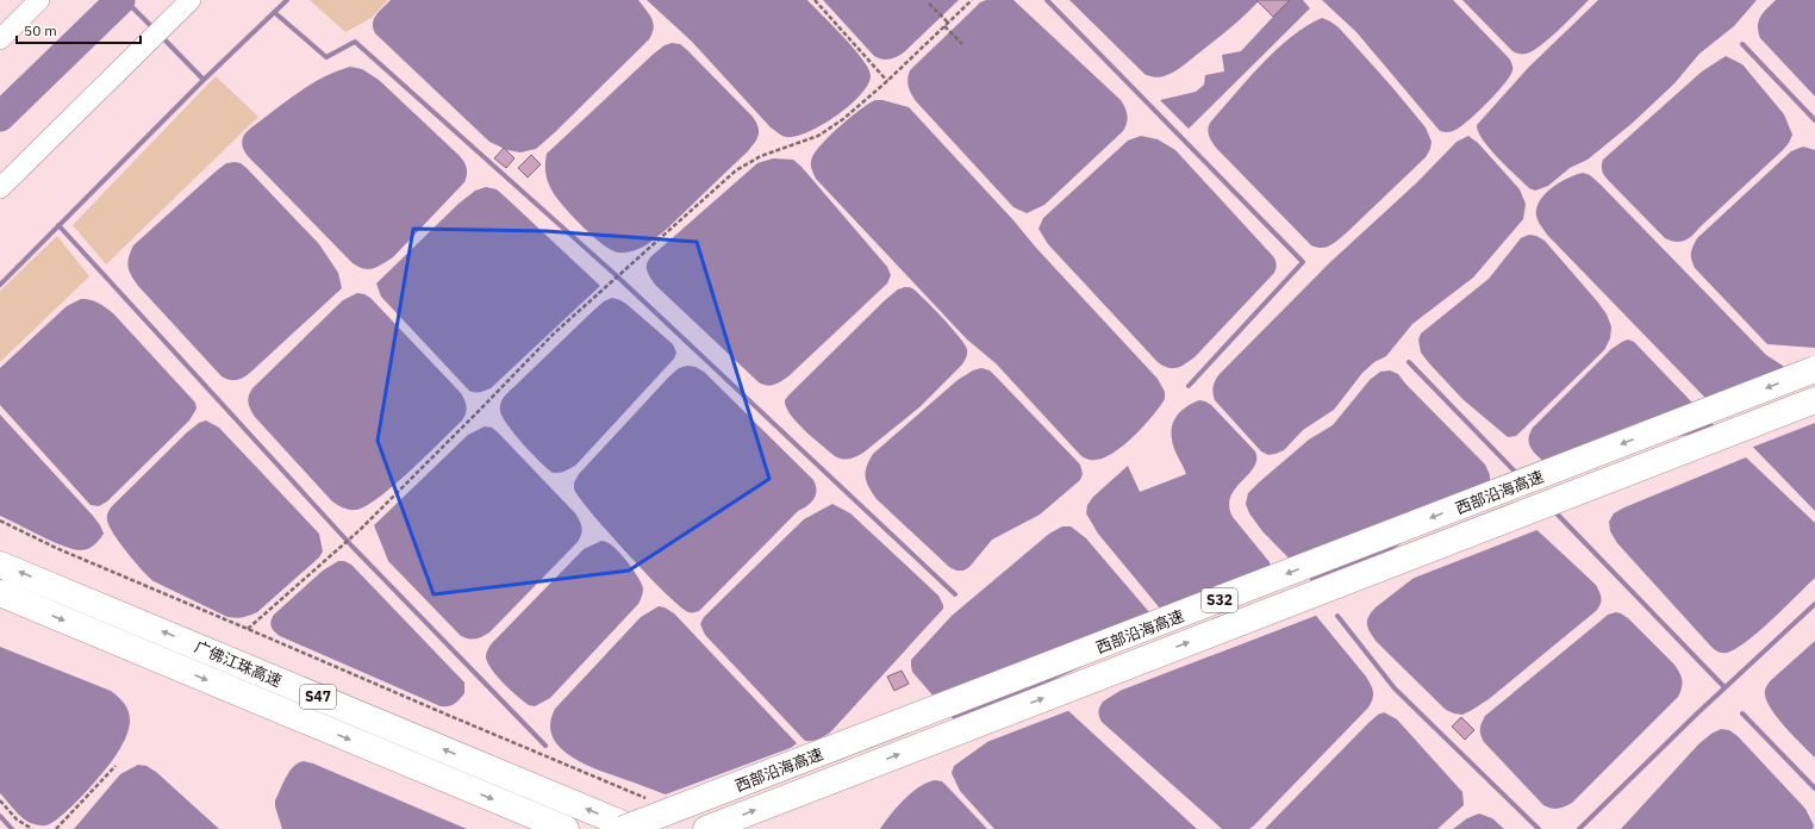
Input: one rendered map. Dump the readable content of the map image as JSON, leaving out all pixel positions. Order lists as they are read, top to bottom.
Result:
{
  "streets": {
    "highway": [
      "西部沿海高速",
      "S32",
      "广佛江珠高速",
      "S47"
    ]
  },
  "scale_bar": "50 m"
}
